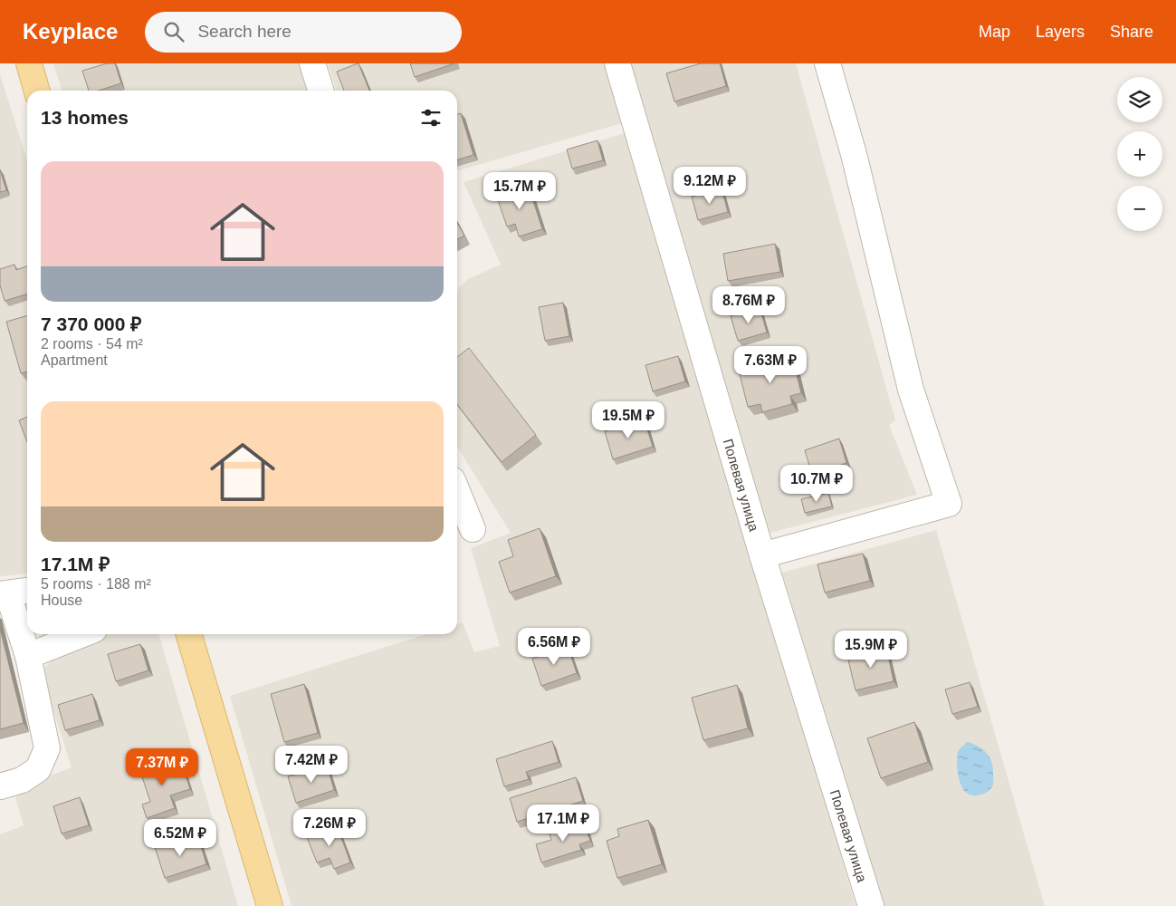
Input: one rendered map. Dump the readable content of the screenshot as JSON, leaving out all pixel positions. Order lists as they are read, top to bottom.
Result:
{
  "streets": {
    "street": ["Полевая улица"]
  },
  "page": {
    "header": "Keyplace",
    "search": "Search here",
    "nav": ["Map", "Layers", "Share"],
    "map_buttons": ["+", "−"],
    "heading": "13 homes",
    "list": [
      {
        "name": "7 370 000 ₽",
        "note": "2 rooms · 54 m² · Apartment"
      },
      {
        "name": "17.1M ₽",
        "note": "5 rooms · 188 m² · House"
      }
    ],
    "price": [
      "9.12M ₽",
      "15.7M ₽",
      "8.76M ₽",
      "7.63M ₽",
      "19.5M ₽",
      "10.7M ₽",
      "6.56M ₽",
      "15.9M ₽",
      "7.42M ₽",
      "7.37M ₽",
      "17.1M ₽",
      "7.26M ₽",
      "6.52M ₽"
    ]
  }
}
